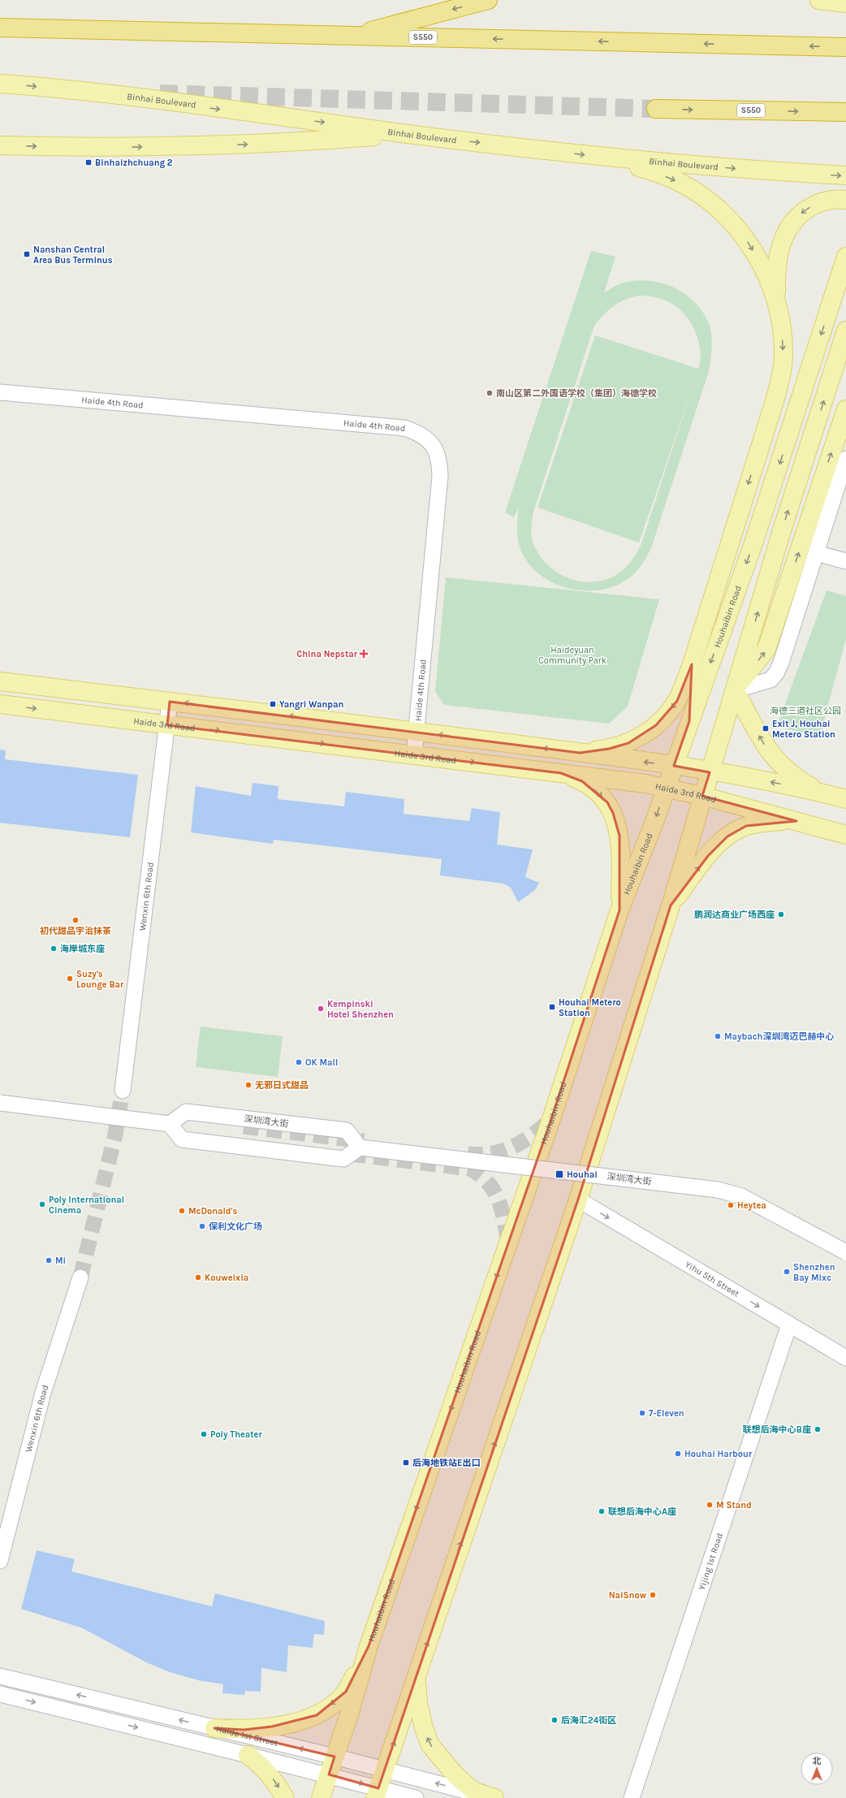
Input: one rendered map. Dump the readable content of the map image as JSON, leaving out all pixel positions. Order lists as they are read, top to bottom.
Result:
{
  "streets": {
    "highway": ["S550"],
    "main road": ["Binhai Boulevard", "Houhaibin Road", "Haide 3rd Road"],
    "street": [
      "Haide 4th Road",
      "Wenxin 6th Road",
      "深圳湾大街",
      "Yihu 5th Street",
      "Yijing 1st Road",
      "Haide 1st Street"
    ]
  },
  "crossings": [
    ["Haide 4th Road", "Haide 3rd Road"],
    ["Houhaibin Road", "Haide 3rd Road"],
    ["Houhaibin Road", "Haide 1st Street"],
    ["Haide 3rd Road", "Wenxin 6th Road"],
    ["Yihu 5th Street", "Yijing 1st Road"]
  ],
  "one_way": ["Yihu 5th Street"],
  "parks": ["Haideyuan Community Park", "海德三道社区公园"],
  "places": {
    "transit": [
      "Binhaizhchuang 2",
      "Nanshan Central Area Bus Terminus",
      "Yangri Wanpan",
      "Exit J, Houhai Metero Station",
      "Houhai Metero Station",
      "Houhai",
      "后海地铁站E出口"
    ],
    "other": [
      "南山区第二外国语学校（集团）海德学校",
      "鹏润达商业广场西座",
      "初代甜品宇治抹茶",
      "海岸城东座",
      "Suzy's Lounge Bar",
      "Kempinski Hotel Shenzhen",
      "Maybach深圳湾迈巴赫中心",
      "OK Mall",
      "无邪日式甜品",
      "Poly International Cinema",
      "Heytea",
      "McDonald's",
      "保利文化广场",
      "Mi",
      "Shenzhen Bay Mixc",
      "Kouweixia",
      "7-Eleven",
      "联想后海中心B座",
      "Poly Theater",
      "Houhai Harbour",
      "M Stand",
      "联想后海中心A座",
      "NaiSnow",
      "后海汇24街区"
    ],
    "health": ["China Nepstar"]
  },
  "north": "top"
}
